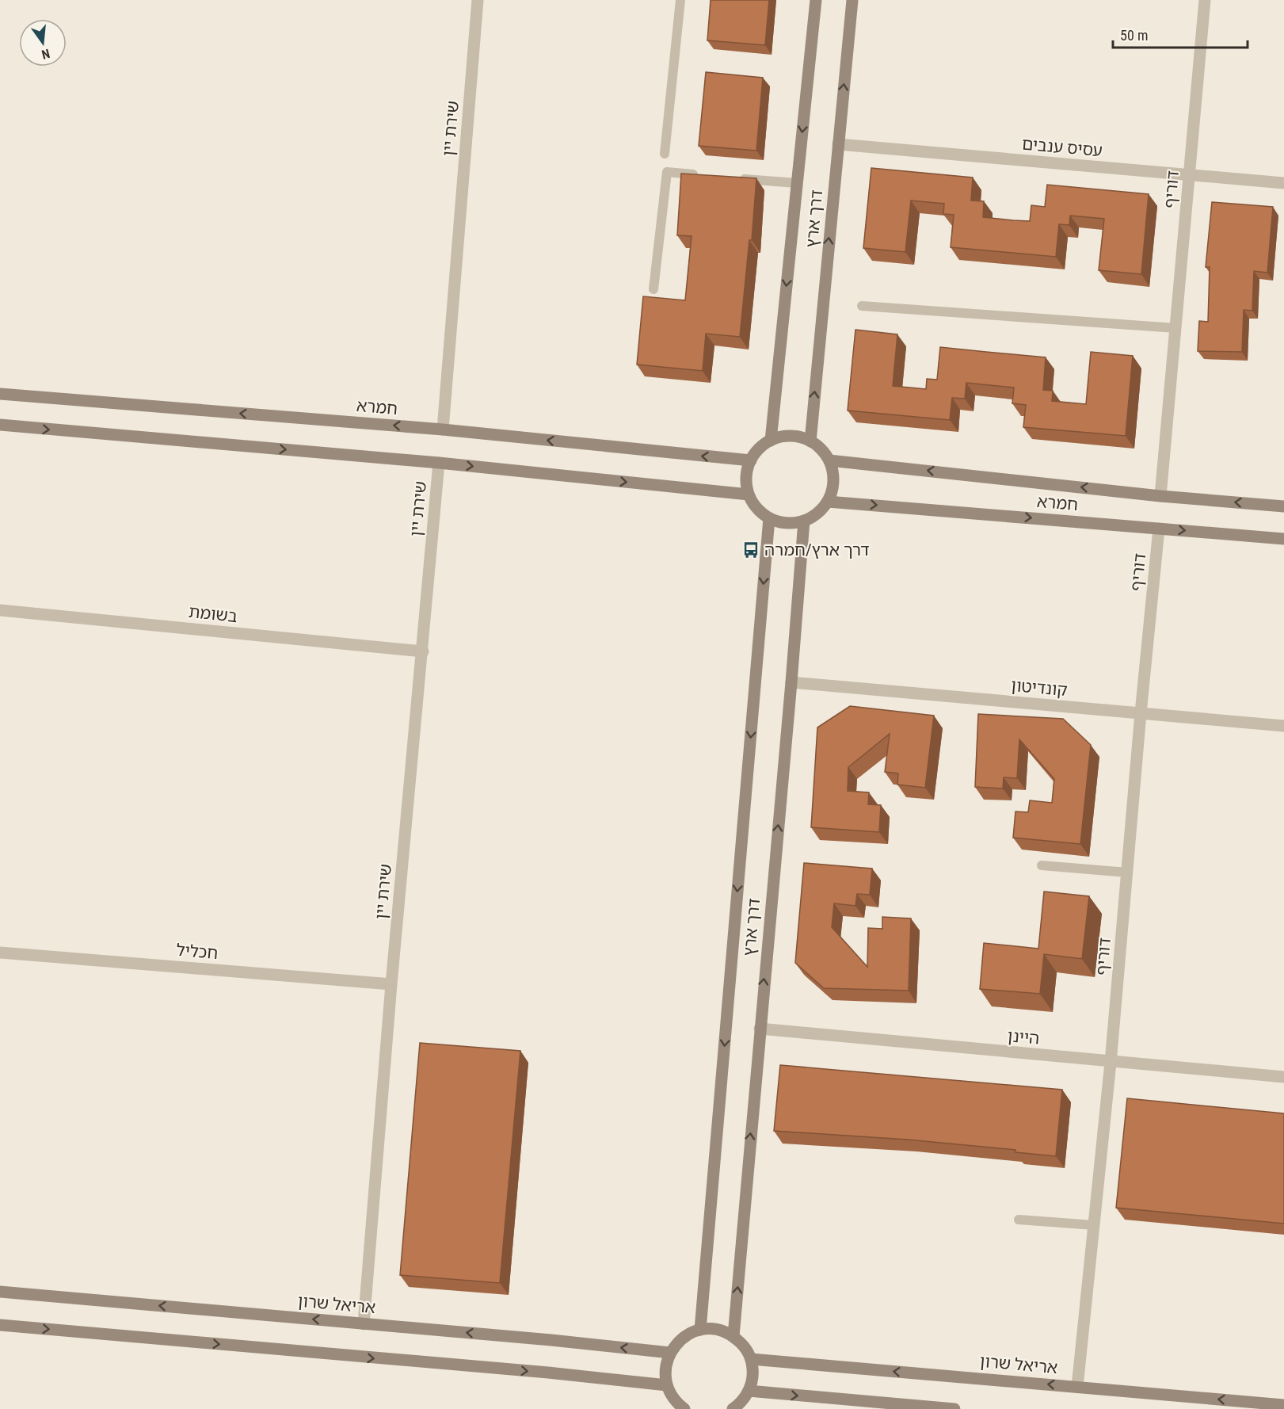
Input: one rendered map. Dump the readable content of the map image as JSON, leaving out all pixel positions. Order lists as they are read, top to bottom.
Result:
{
  "streets": {
    "main road": ["דרך ארץ", "חמרא", "אריאל שרון"],
    "street": [
      "שירת יין",
      "עסיס ענבים",
      "דוריף",
      "בשומת",
      "קונדיטון",
      "חכליל",
      "היינן"
    ]
  },
  "crossings": [
    ["שירת יין", "חמרא"],
    ["שירת יין", "בשומת"],
    ["שירת יין", "חכליל"],
    ["שירת יין", "אריאל שרון"],
    ["עסיס ענבים", "דוריף"],
    ["עסיס ענבים", "דרך ארץ"],
    ["דוריף", "חמרא"],
    ["דוריף", "קונדיטון"],
    ["דוריף", "היינן"],
    ["דוריף", "אריאל שרון"],
    ["דרך ארץ", "חמרא"],
    ["דרך ארץ", "קונדיטון"],
    ["דרך ארץ", "היינן"]
  ],
  "places": {
    "bus stop": ["דרך ארץ/חמרה"]
  },
  "scale_bar": "50 m",
  "north": "bottom"
}
